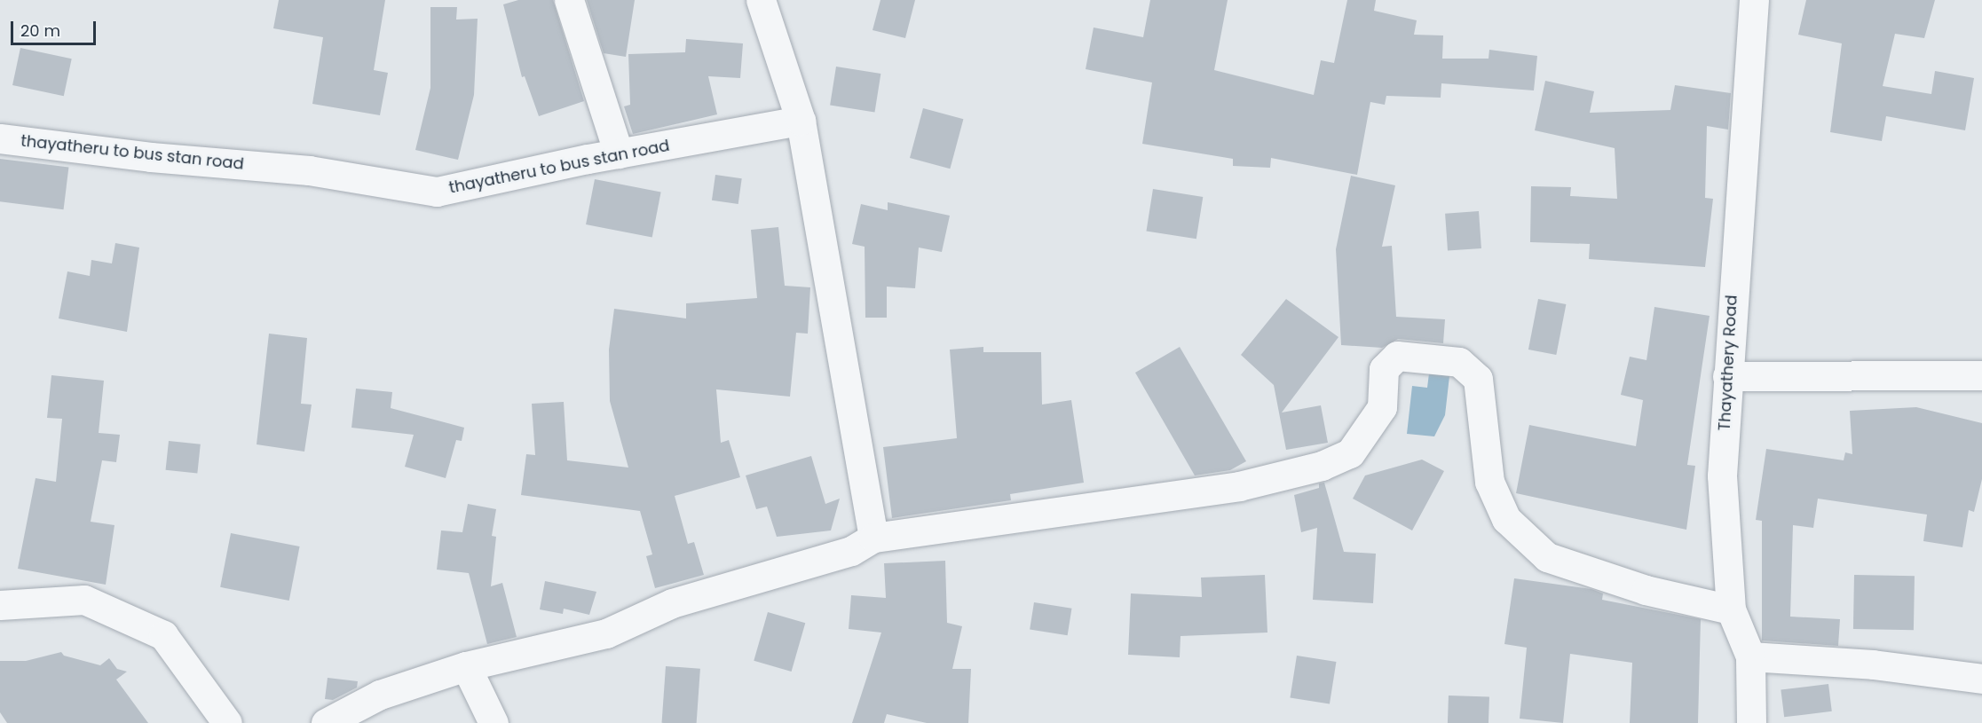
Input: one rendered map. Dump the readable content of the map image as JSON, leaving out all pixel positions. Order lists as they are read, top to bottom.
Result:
{
  "streets": {
    "street": ["thayatheru to bus stan road", "Thayathery Road"]
  },
  "scale_bar": "20 m"
}
